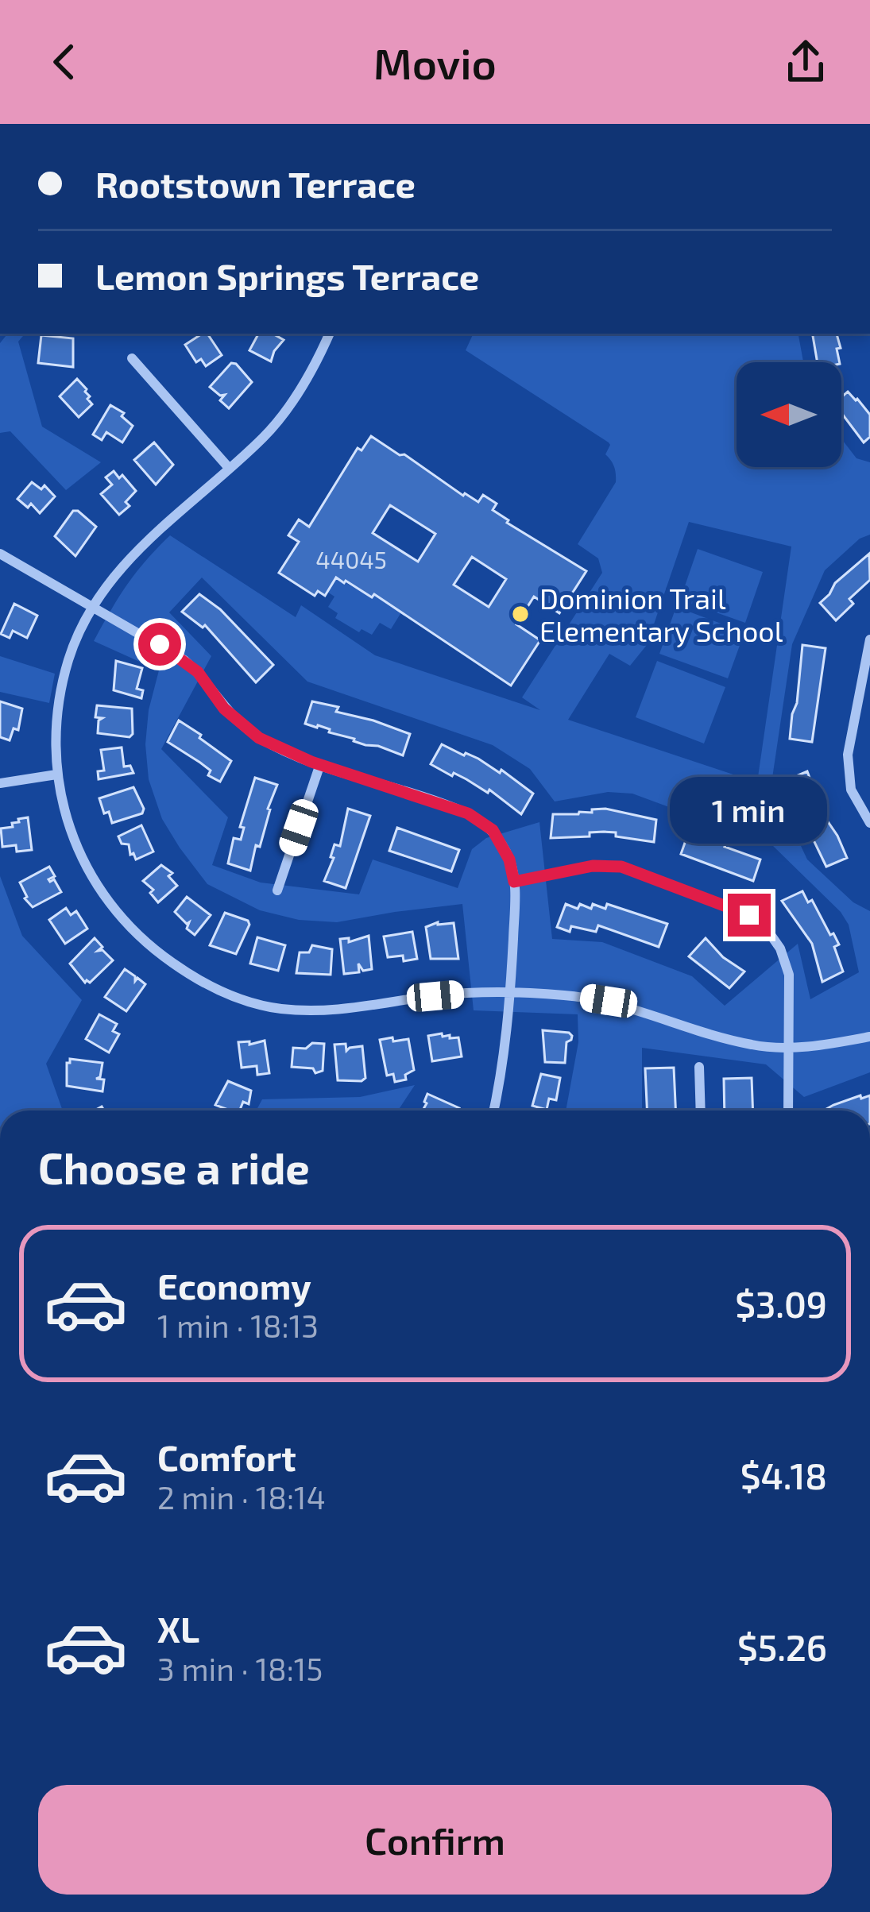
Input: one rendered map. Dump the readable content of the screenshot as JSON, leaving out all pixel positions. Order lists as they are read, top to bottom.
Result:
{
  "places": ["Dominion Trail Elementary School"],
  "house_numbers": ["44045"],
  "north": "left",
  "page": {
    "header": "Movio",
    "banner": ["Rootstown Terrace", "Lemon Springs Terrace"],
    "bubble": "1 min",
    "heading": "Choose a ride",
    "list": [
      {
        "name": "Economy",
        "note": "1 min · 18:13",
        "value": "$3.09"
      },
      {
        "name": "Comfort",
        "note": "2 min · 18:14",
        "value": "$4.18"
      },
      {
        "name": "XL",
        "note": "3 min · 18:15",
        "value": "$5.26"
      }
    ],
    "buttons": "Confirm"
  }
}
